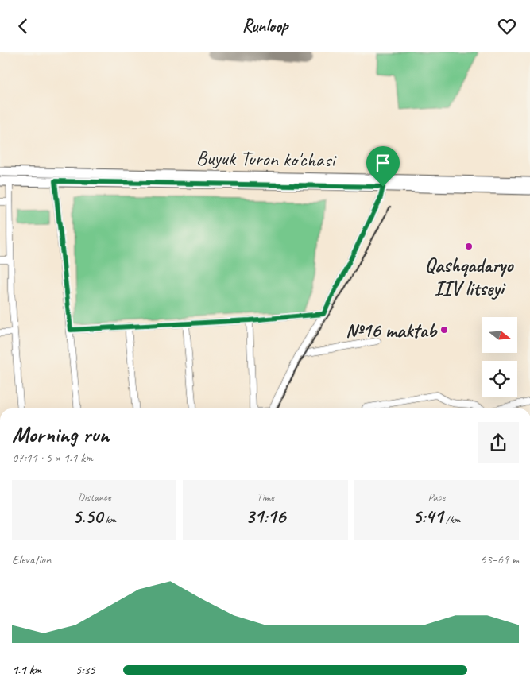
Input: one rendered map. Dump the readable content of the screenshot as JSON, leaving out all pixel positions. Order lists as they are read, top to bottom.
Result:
{
  "streets": {
    "main road": ["Buyuk Turon ko'chasi"]
  },
  "places": ["Qashqadaryo IIV litseyi", "№16 maktab"],
  "north": "right",
  "page": {
    "header": "Runloop",
    "heading": ["Morning run", "07:11 · 5 × 1.1 km"],
    "stats": [
      ["Distance", "5.50 km"],
      ["Time", "31:16"],
      ["Pace", "5:41 /km"]
    ],
    "chart": ["Elevation", "63–69 m"],
    "list": [
      {
        "name": "1.1 km",
        "note": "5:35"
      }
    ]
  }
}
